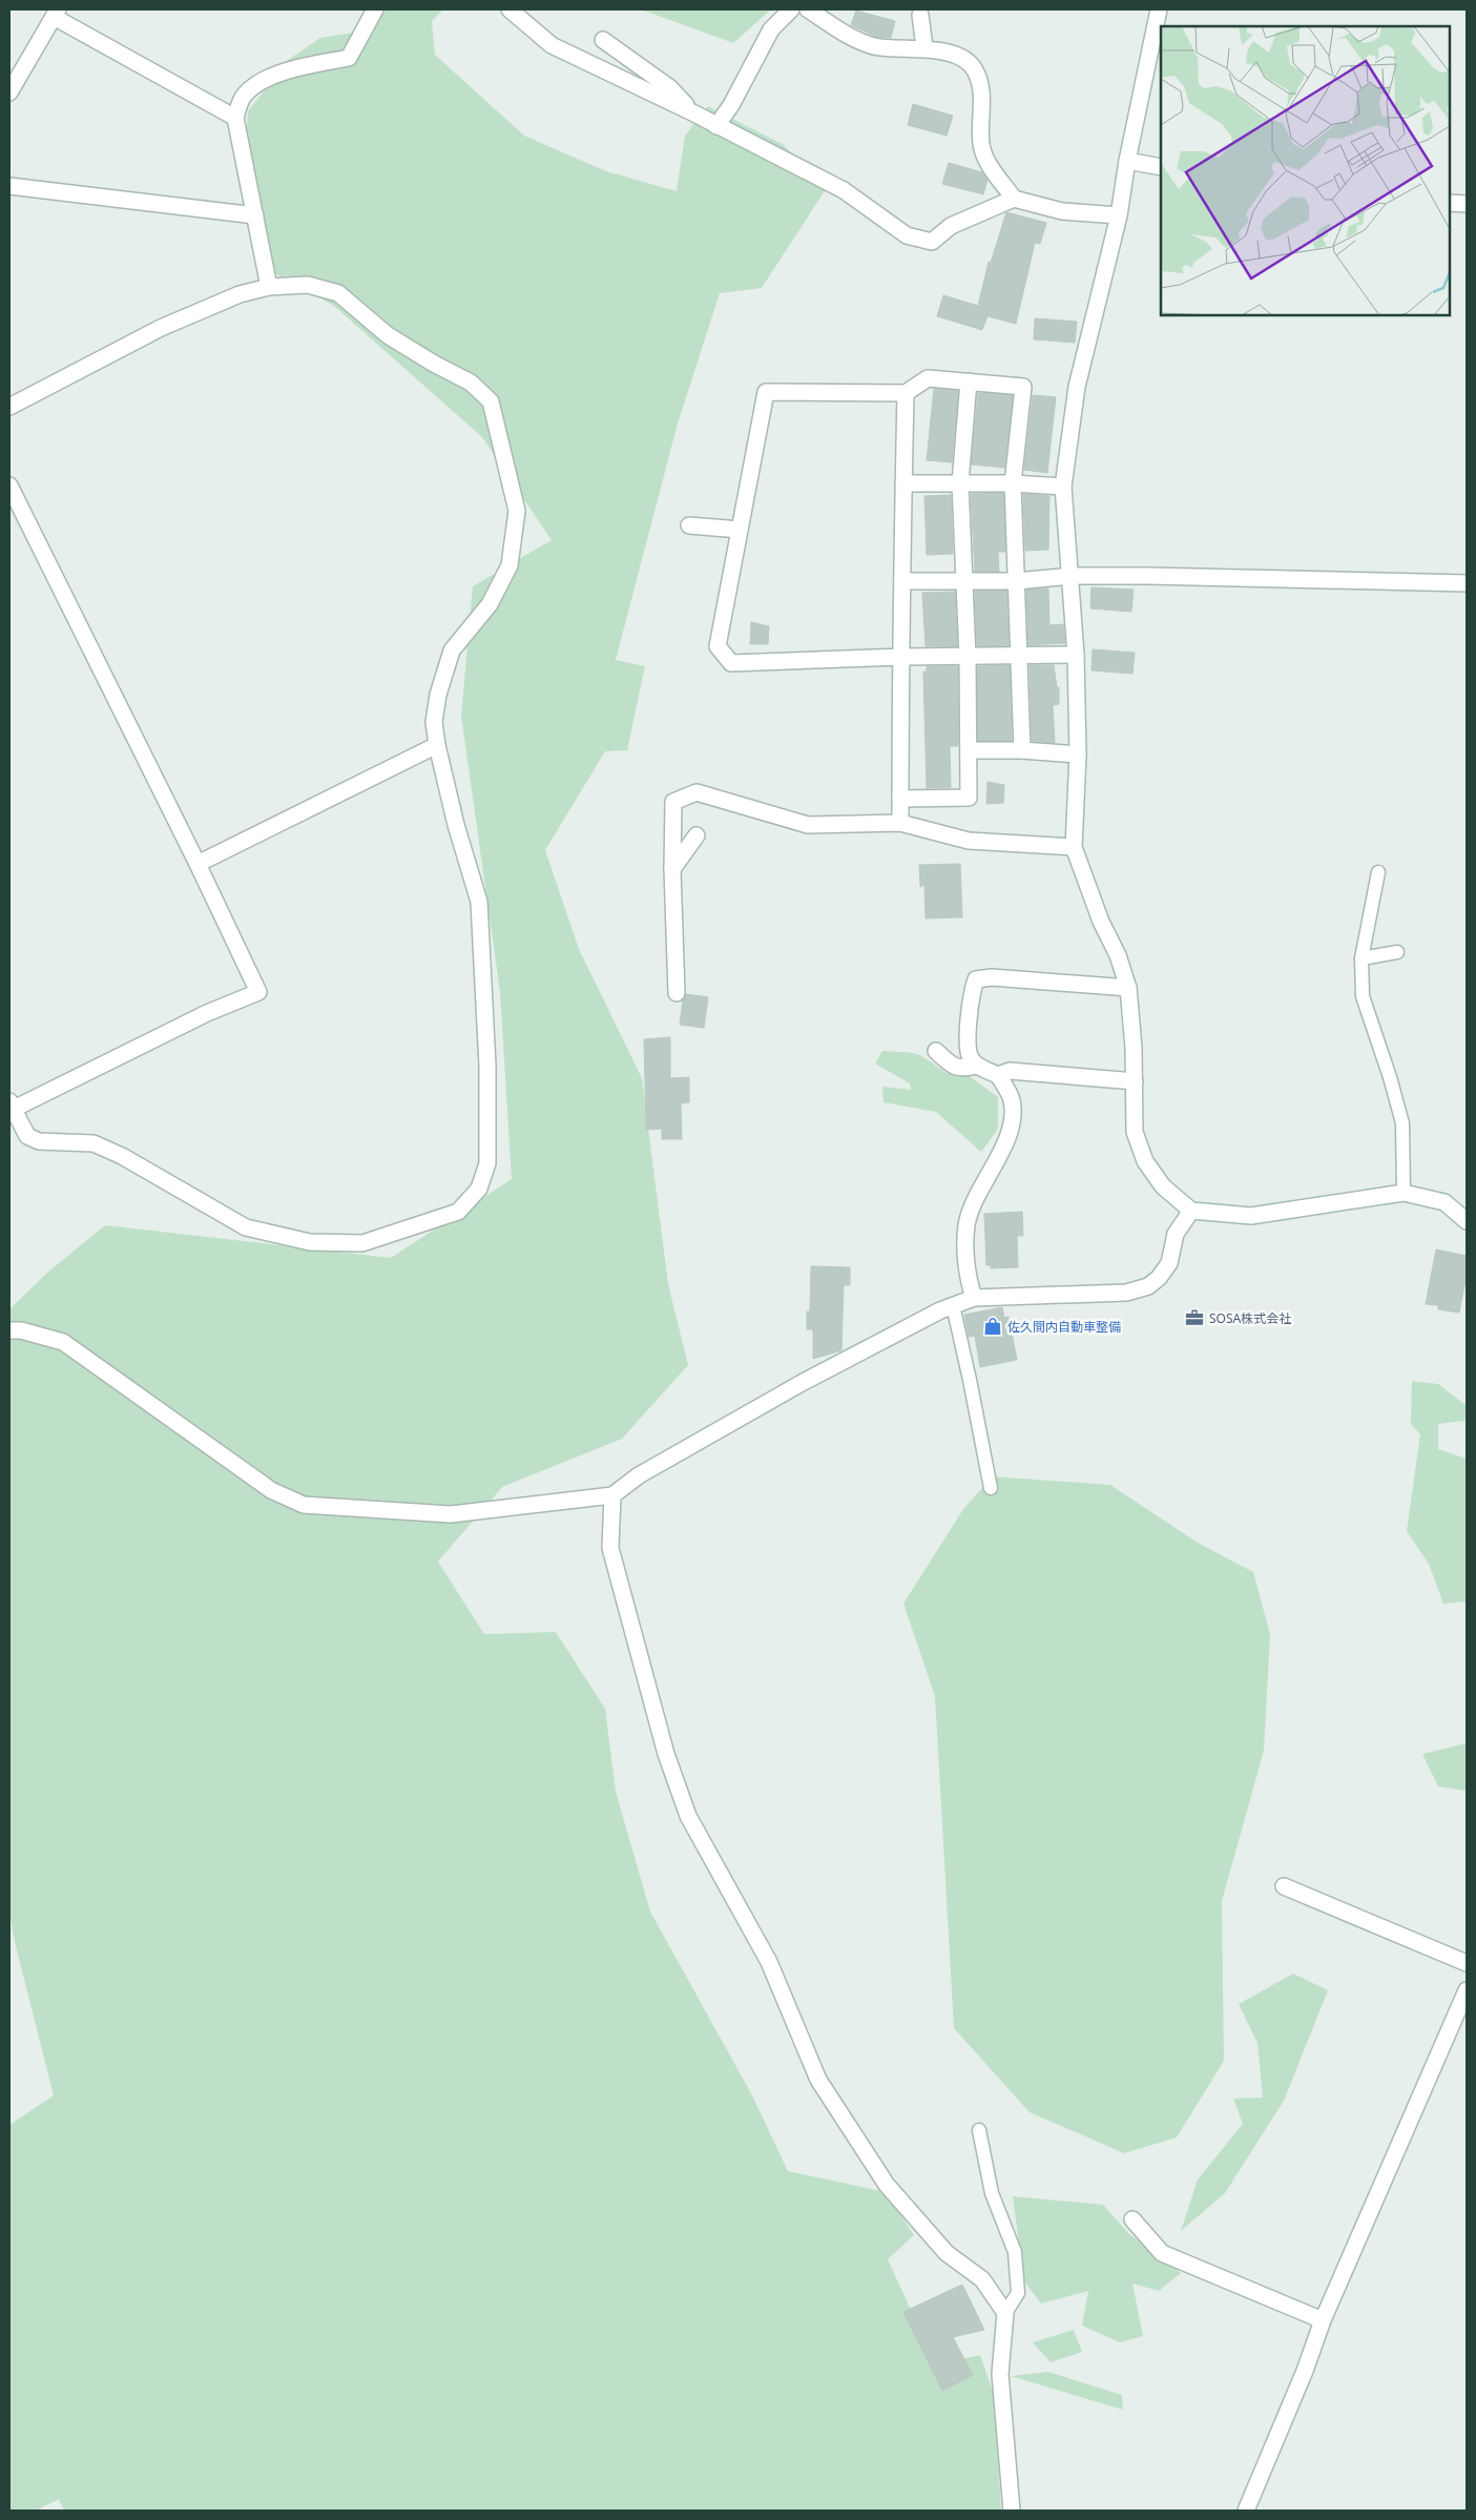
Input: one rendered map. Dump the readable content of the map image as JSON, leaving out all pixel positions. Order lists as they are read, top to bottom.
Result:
{
  "places": {
    "office": ["SOSA株式会社"],
    "shop": ["佐久間内自動車整備"]
  }
}
